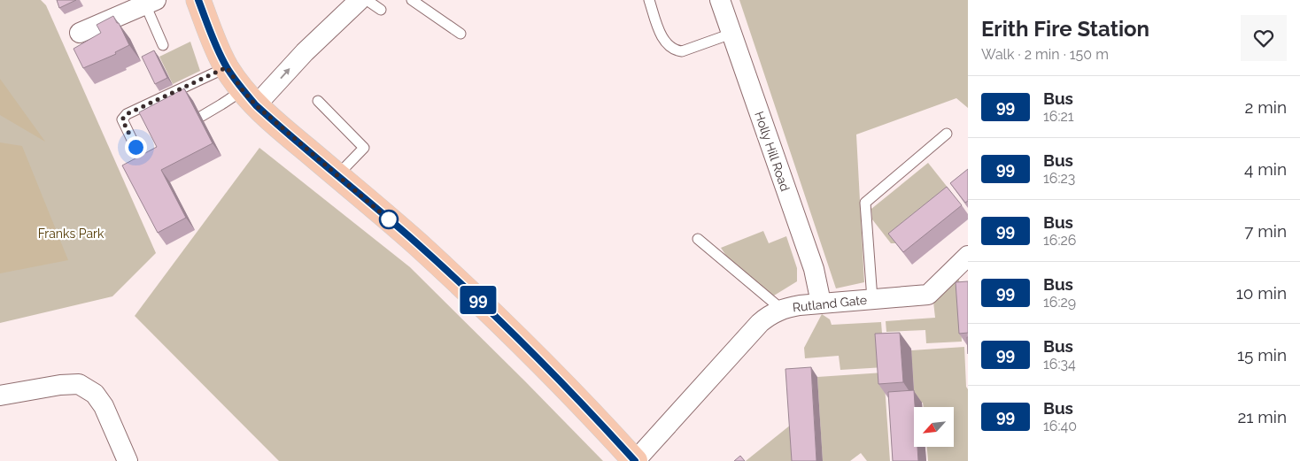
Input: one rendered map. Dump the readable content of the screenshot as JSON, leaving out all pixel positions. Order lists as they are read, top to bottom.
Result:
{
  "streets": {
    "street": ["Holly Hill Road", "Rutland Gate"]
  },
  "crossings": [
    ["Holly Hill Road", "Rutland Gate"]
  ],
  "parks": ["Franks Park"],
  "lines": ["bus line 99"],
  "north": "bottom left",
  "page": {
    "on_map": "99",
    "heading": ["Erith Fire Station", "Walk · 2 min · 150 m"],
    "list": [
      {
        "mark": "99",
        "name": "Bus",
        "note": "16:21",
        "value": "2 min"
      },
      {
        "mark": "99",
        "name": "Bus",
        "note": "16:23",
        "value": "4 min"
      },
      {
        "mark": "99",
        "name": "Bus",
        "note": "16:26",
        "value": "7 min"
      },
      {
        "mark": "99",
        "name": "Bus",
        "note": "16:29",
        "value": "10 min"
      },
      {
        "mark": "99",
        "name": "Bus",
        "note": "16:34",
        "value": "15 min"
      },
      {
        "mark": "99",
        "name": "Bus",
        "note": "16:40",
        "value": "21 min"
      }
    ]
  }
}
